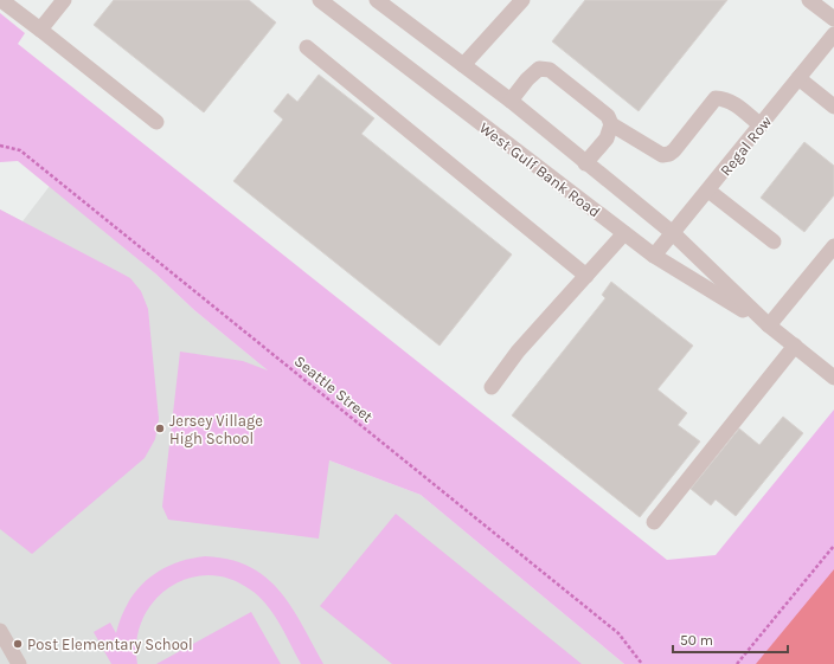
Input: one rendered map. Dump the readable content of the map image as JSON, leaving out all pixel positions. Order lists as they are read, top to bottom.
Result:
{
  "streets": {
    "street": ["Regal Row", "West Gulf Bank Road"],
    "path": ["Seattle Street"]
  },
  "crossings": [
    ["Regal Row", "West Gulf Bank Road"]
  ],
  "places": ["Jersey Village High School", "Post Elementary School"],
  "scale_bar": "50 m"
}
